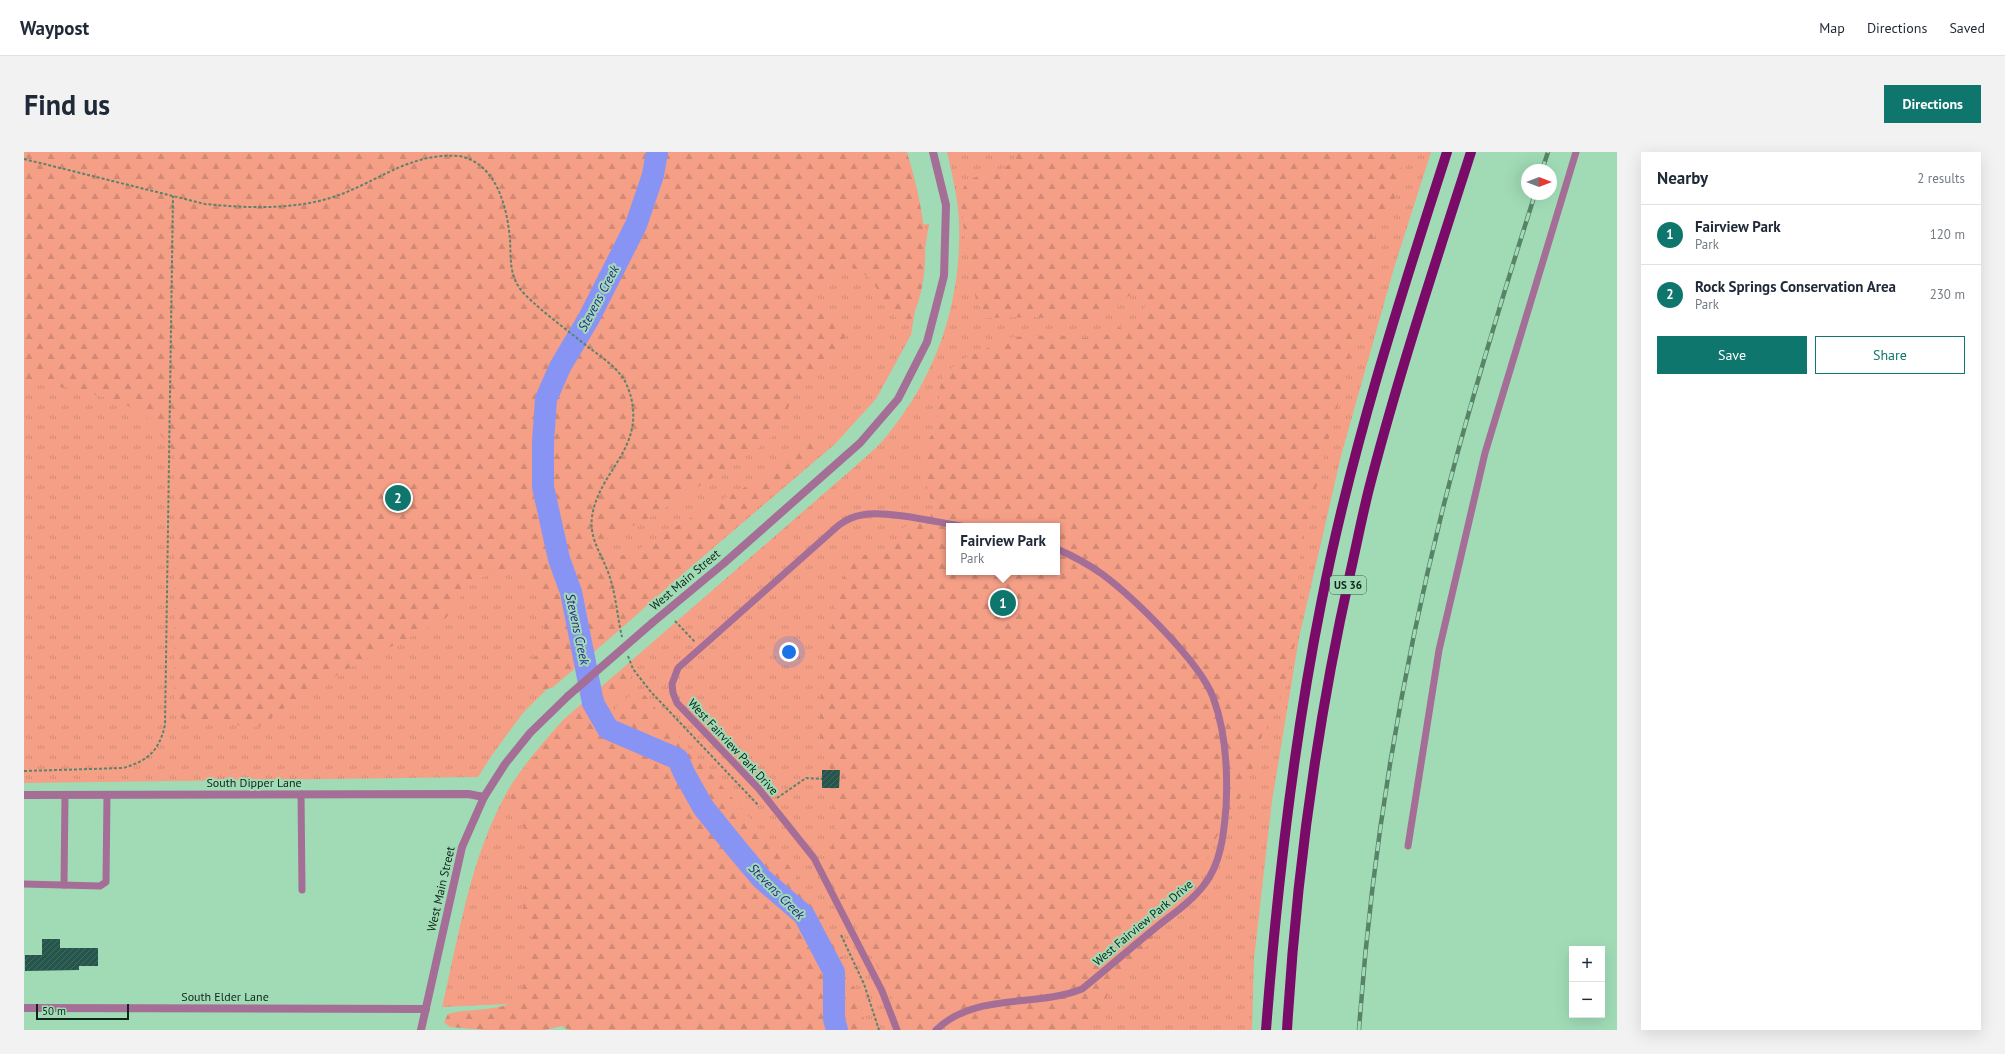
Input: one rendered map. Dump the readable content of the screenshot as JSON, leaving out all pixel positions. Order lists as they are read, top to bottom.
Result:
{
  "streets": {
    "main road": ["US 36"],
    "street": ["West Main Street", "South Dipper Lane", "South Elder Lane"],
    "lane": ["West Fairview Park Drive"]
  },
  "crossings": [
    ["West Main Street", "South Dipper Lane"],
    ["West Main Street", "South Elder Lane"]
  ],
  "water": ["Stevens Creek"],
  "scale_bar": "50 m",
  "north": "right",
  "page": {
    "header": "Waypost",
    "nav": ["Map", "Directions", "Saved"],
    "buttons": [
      "Directions",
      ["Save", "Share"]
    ],
    "title": "Find us",
    "heading": ["Nearby", "2 results"],
    "list": [
      {
        "mark": "1",
        "name": "Fairview Park",
        "note": "Park",
        "value": "120 m"
      },
      {
        "mark": "2",
        "name": "Rock Springs Conservation Area",
        "note": "Park",
        "value": "230 m"
      }
    ],
    "pins": ["2", "1"],
    "popup": ["Fairview Park", "Park"],
    "map_buttons": ["+", "−"],
    "scale": "50 m"
  }
}
